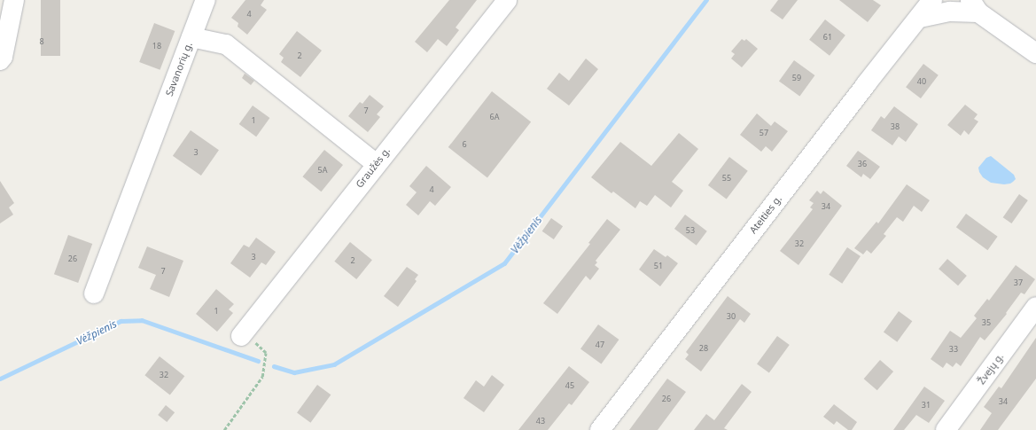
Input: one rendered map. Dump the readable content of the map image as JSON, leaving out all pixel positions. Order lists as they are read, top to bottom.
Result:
{
  "streets": {
    "street": [
      "Savanorių g.",
      "Graužės g.",
      "Ateities g.",
      "Žvejų g."
    ]
  },
  "crossings": [
    ["Savanorių g.", "Graužės g."]
  ],
  "water": ["Vėžpienis"],
  "house_numbers": [
    "4",
    "61",
    "8",
    "18",
    "2",
    "59",
    "40",
    "7",
    "6A",
    "1",
    "38",
    "57",
    "6",
    "3",
    "36",
    "5A",
    "55",
    "4",
    "34",
    "53",
    "32",
    "3",
    "26",
    "2",
    "51",
    "7",
    "37",
    "1",
    "30",
    "35",
    "47",
    "28",
    "33",
    "32",
    "45",
    "26",
    "34",
    "31",
    "43"
  ]
}
